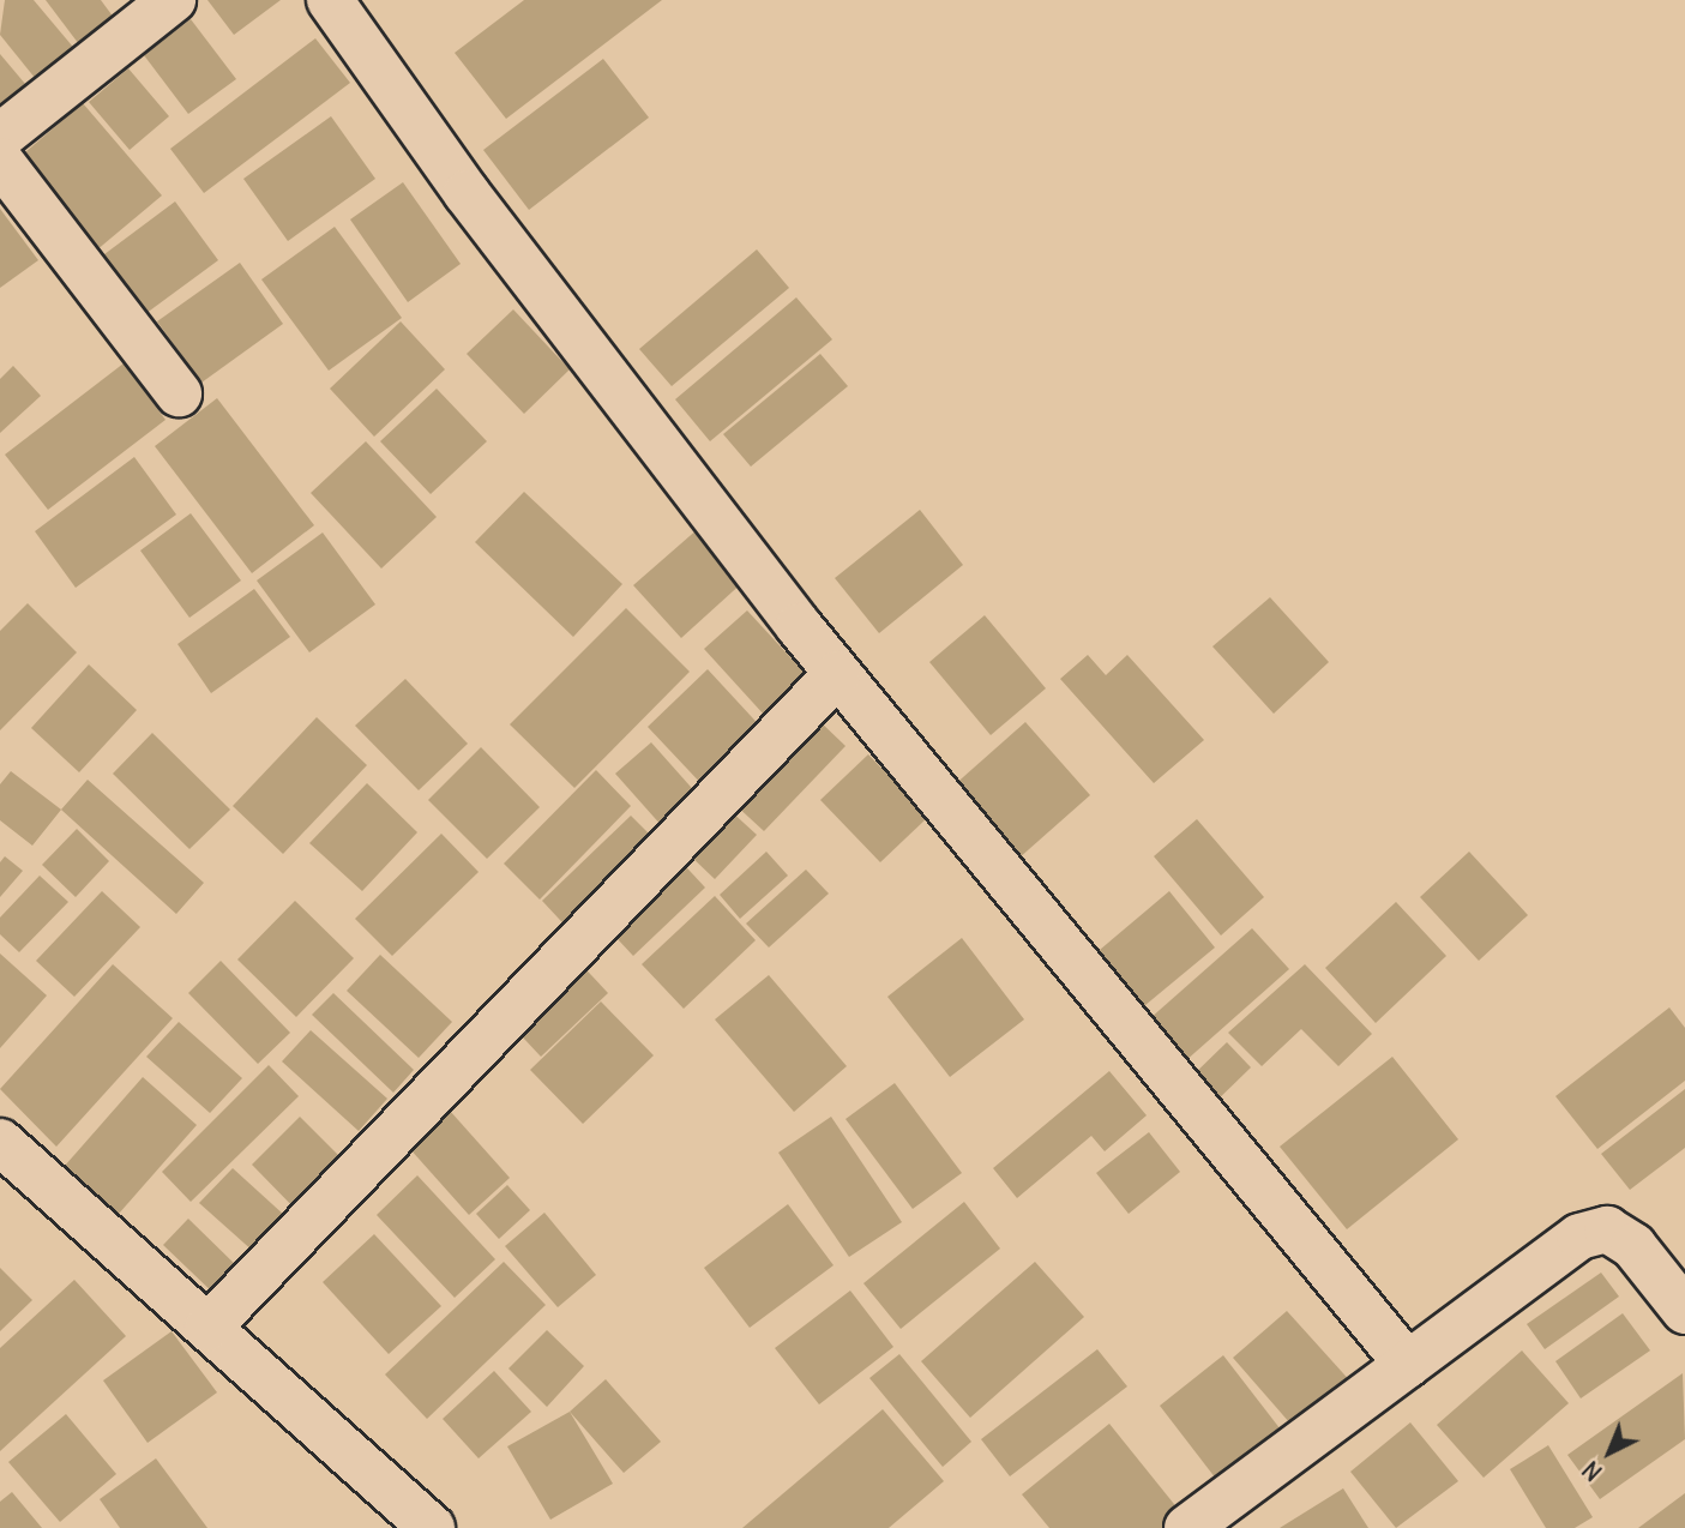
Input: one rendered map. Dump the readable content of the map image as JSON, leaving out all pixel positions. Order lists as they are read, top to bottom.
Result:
{
  "north": "bottom left"
}
